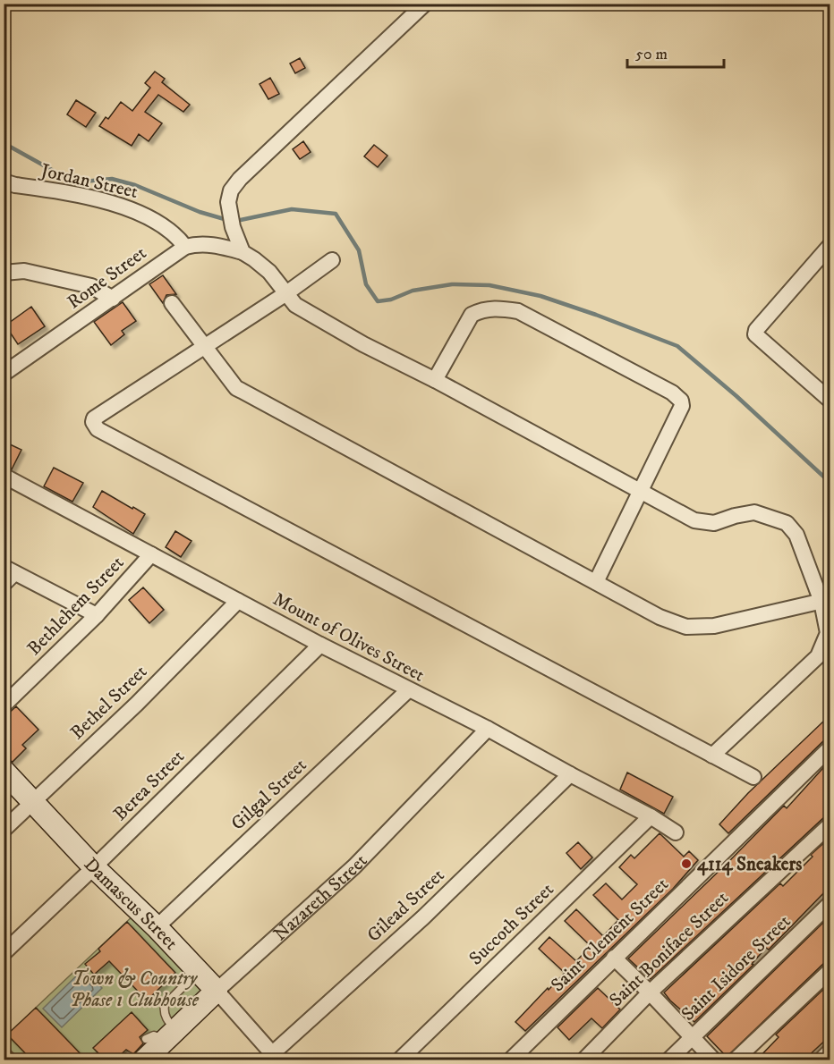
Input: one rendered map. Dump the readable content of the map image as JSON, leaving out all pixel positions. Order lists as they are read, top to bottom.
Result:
{
  "streets": {
    "street": [
      "Jordan Street",
      "Rome Street",
      "Bethlehem Street",
      "Mount of Olives Street",
      "Bethel Street",
      "Berea Street",
      "Gilgal Street",
      "Nazareth Street",
      "Damascus Street",
      "Gilead Street",
      "Succoth Street",
      "Saint Clement Street",
      "Saint Boniface Street",
      "Saint Isidore Street"
    ]
  },
  "crossings": [
    ["Jordan Street", "Rome Street"],
    ["Bethlehem Street", "Mount of Olives Street"],
    ["Mount of Olives Street", "Bethel Street"],
    ["Mount of Olives Street", "Berea Street"],
    ["Mount of Olives Street", "Gilgal Street"],
    ["Mount of Olives Street", "Nazareth Street"],
    ["Mount of Olives Street", "Gilead Street"],
    ["Mount of Olives Street", "Succoth Street"],
    ["Bethel Street", "Damascus Street"],
    ["Berea Street", "Damascus Street"],
    ["Gilgal Street", "Damascus Street"],
    ["Nazareth Street", "Damascus Street"],
    ["Damascus Street", "Gilead Street"]
  ],
  "parks": ["Town & Country Phase 1 Clubhouse"],
  "places": ["4114 Sneakers"],
  "scale_bar": "50 m"
}
